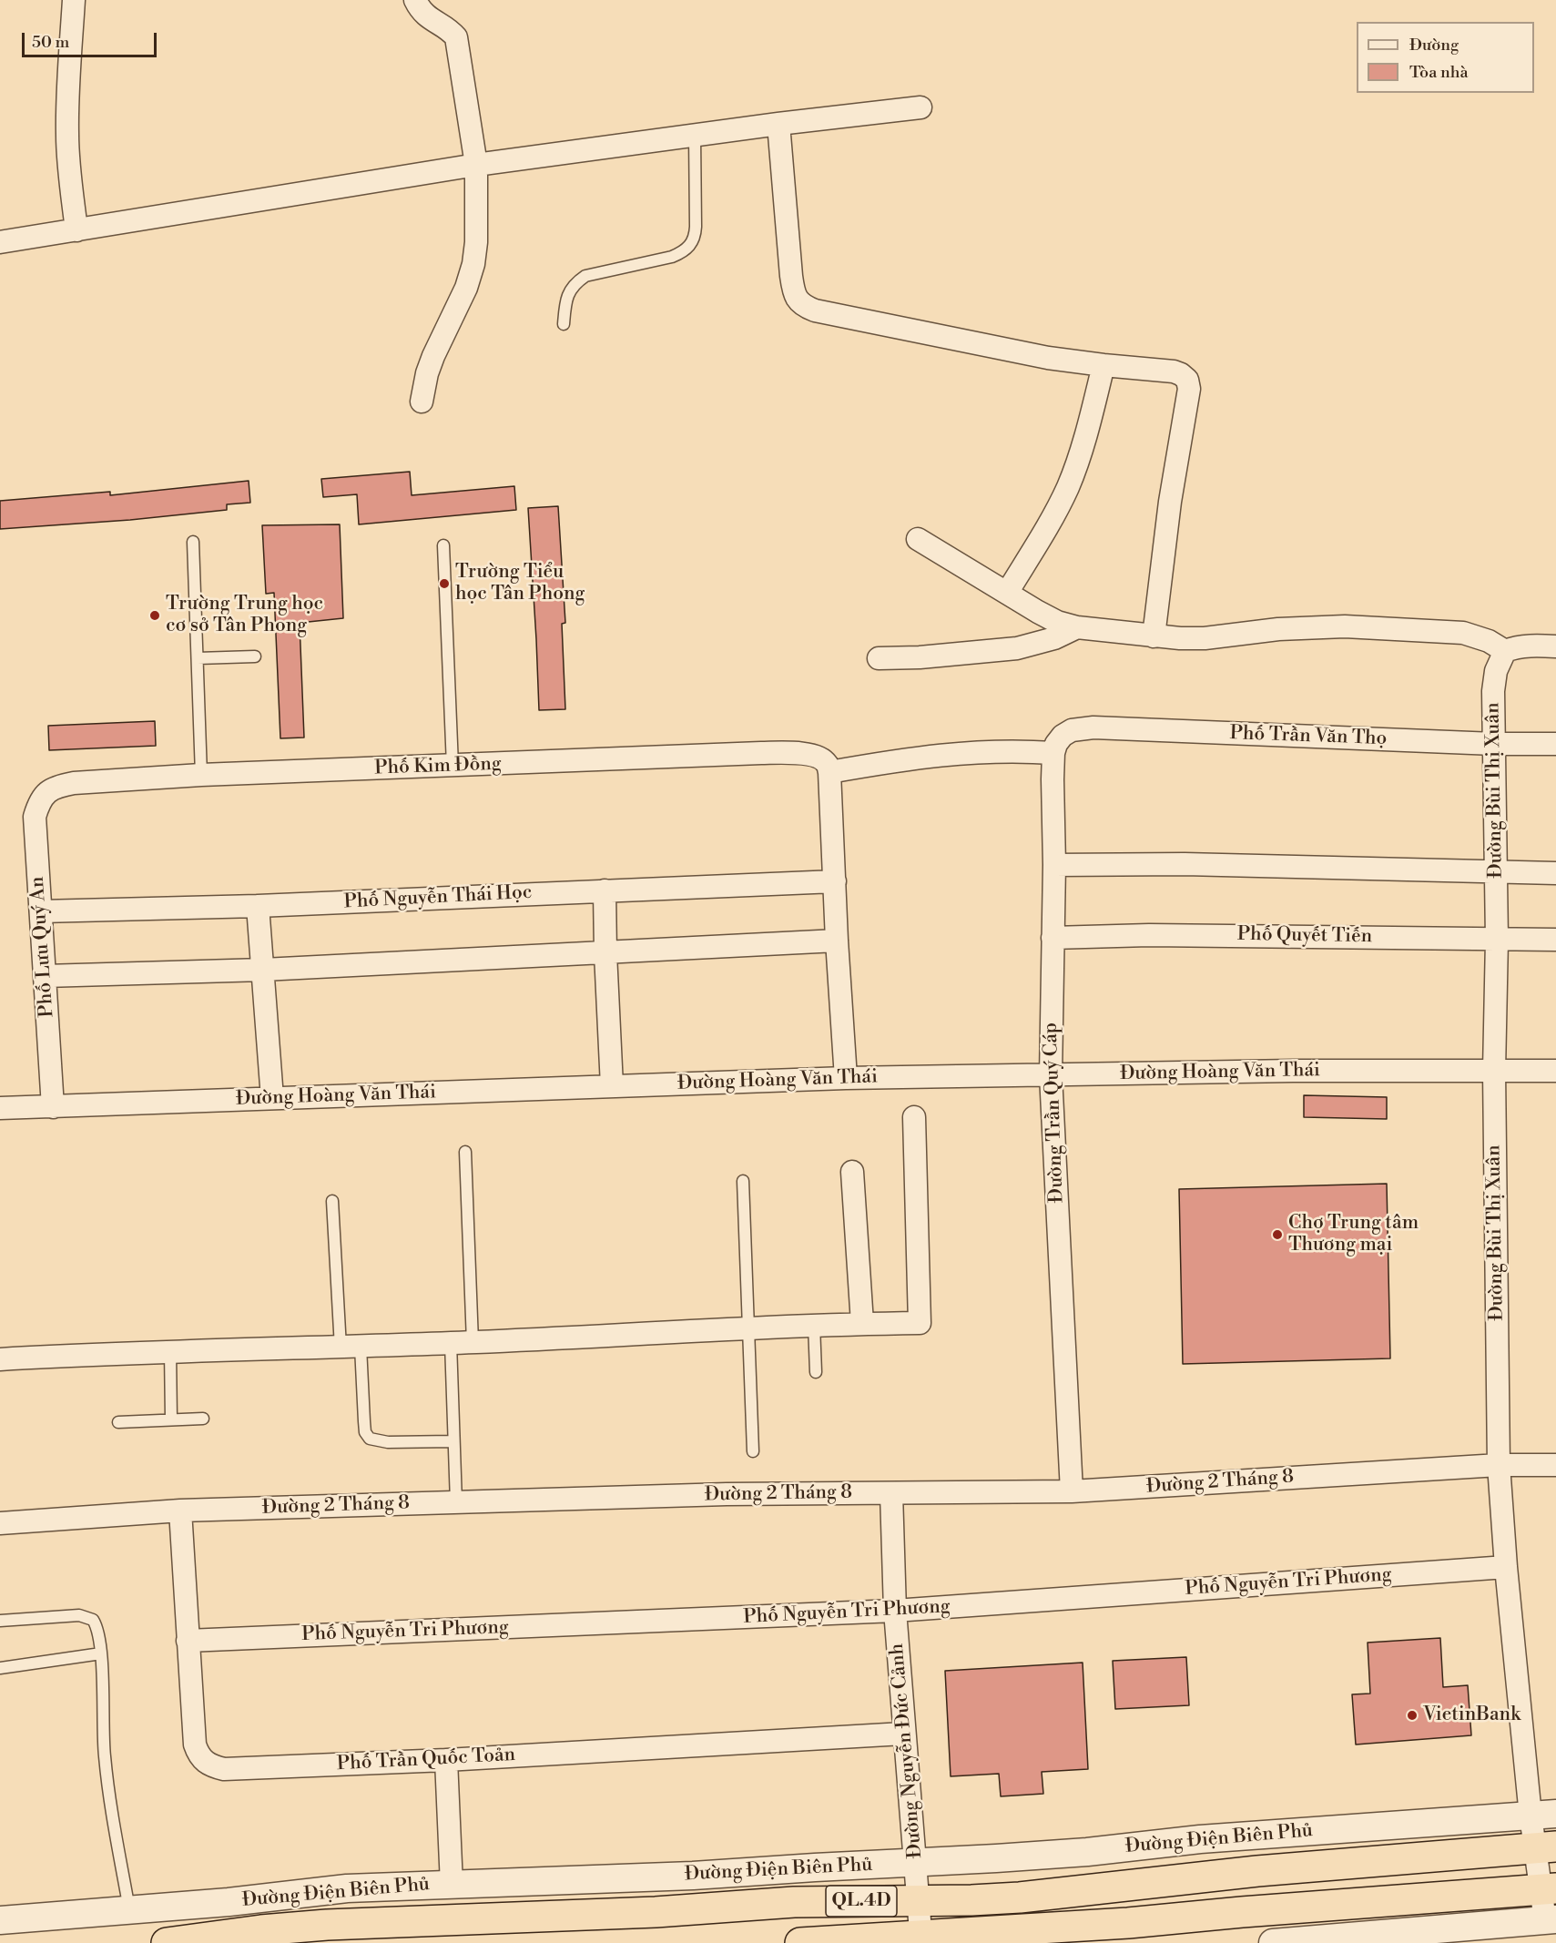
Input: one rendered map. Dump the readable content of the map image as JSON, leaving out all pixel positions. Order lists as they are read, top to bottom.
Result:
{
  "streets": {
    "highway": ["Đường Điện Biên Phủ", "QL.4D"],
    "street": [
      "Phố Trần Văn Thọ",
      "Phố Kim Đồng",
      "Đường Bùi Thị Xuân",
      "Phố Nguyễn Thái Học",
      "Phố Quyết Tiến",
      "Phố Lưu Quý An",
      "Đường Hoàng Văn Thái",
      "Đường Trần Quý Cáp",
      "Đường 2 Tháng 8",
      "Phố Nguyễn Tri Phương",
      "Đường Nguyễn Đức Cảnh",
      "Phố Trần Quốc Toản"
    ]
  },
  "crossings": [
    ["Phố Trần Văn Thọ", "Đường Bùi Thị Xuân"],
    ["Phố Trần Văn Thọ", "Đường Trần Quý Cáp"],
    ["Phố Kim Đồng", "Phố Lưu Quý An"],
    ["Đường Bùi Thị Xuân", "Phố Quyết Tiến"],
    ["Đường Bùi Thị Xuân", "Đường Hoàng Văn Thái"],
    ["Đường Bùi Thị Xuân", "Đường 2 Tháng 8"],
    ["Đường Bùi Thị Xuân", "Phố Nguyễn Tri Phương"],
    ["Đường Bùi Thị Xuân", "Đường Điện Biên Phủ"],
    ["Đường Bùi Thị Xuân", "QL.4D"],
    ["Phố Nguyễn Thái Học", "Phố Lưu Quý An"],
    ["Phố Quyết Tiến", "Đường Trần Quý Cáp"],
    ["Phố Lưu Quý An", "Đường Hoàng Văn Thái"],
    ["Đường Hoàng Văn Thái", "Đường Trần Quý Cáp"],
    ["Đường Trần Quý Cáp", "Đường 2 Tháng 8"],
    ["Đường 2 Tháng 8", "Đường Nguyễn Đức Cảnh"],
    ["Đường 2 Tháng 8", "Phố Trần Quốc Toản"],
    ["Phố Nguyễn Tri Phương", "Đường Nguyễn Đức Cảnh"],
    ["Phố Nguyễn Tri Phương", "Phố Trần Quốc Toản"],
    ["Đường Nguyễn Đức Cảnh", "Phố Trần Quốc Toản"],
    ["Đường Nguyễn Đức Cảnh", "Đường Điện Biên Phủ"],
    ["Đường Nguyễn Đức Cảnh", "QL.4D"]
  ],
  "places": [
    "Trường Tiểu học Tân Phong",
    "Trường Trung học cơ sở Tân Phong",
    "Chợ Trung tâm Thương mại",
    "VietinBank"
  ],
  "legend": ["Đường", "Tòa nhà"],
  "scale_bar": "50 m"
}
